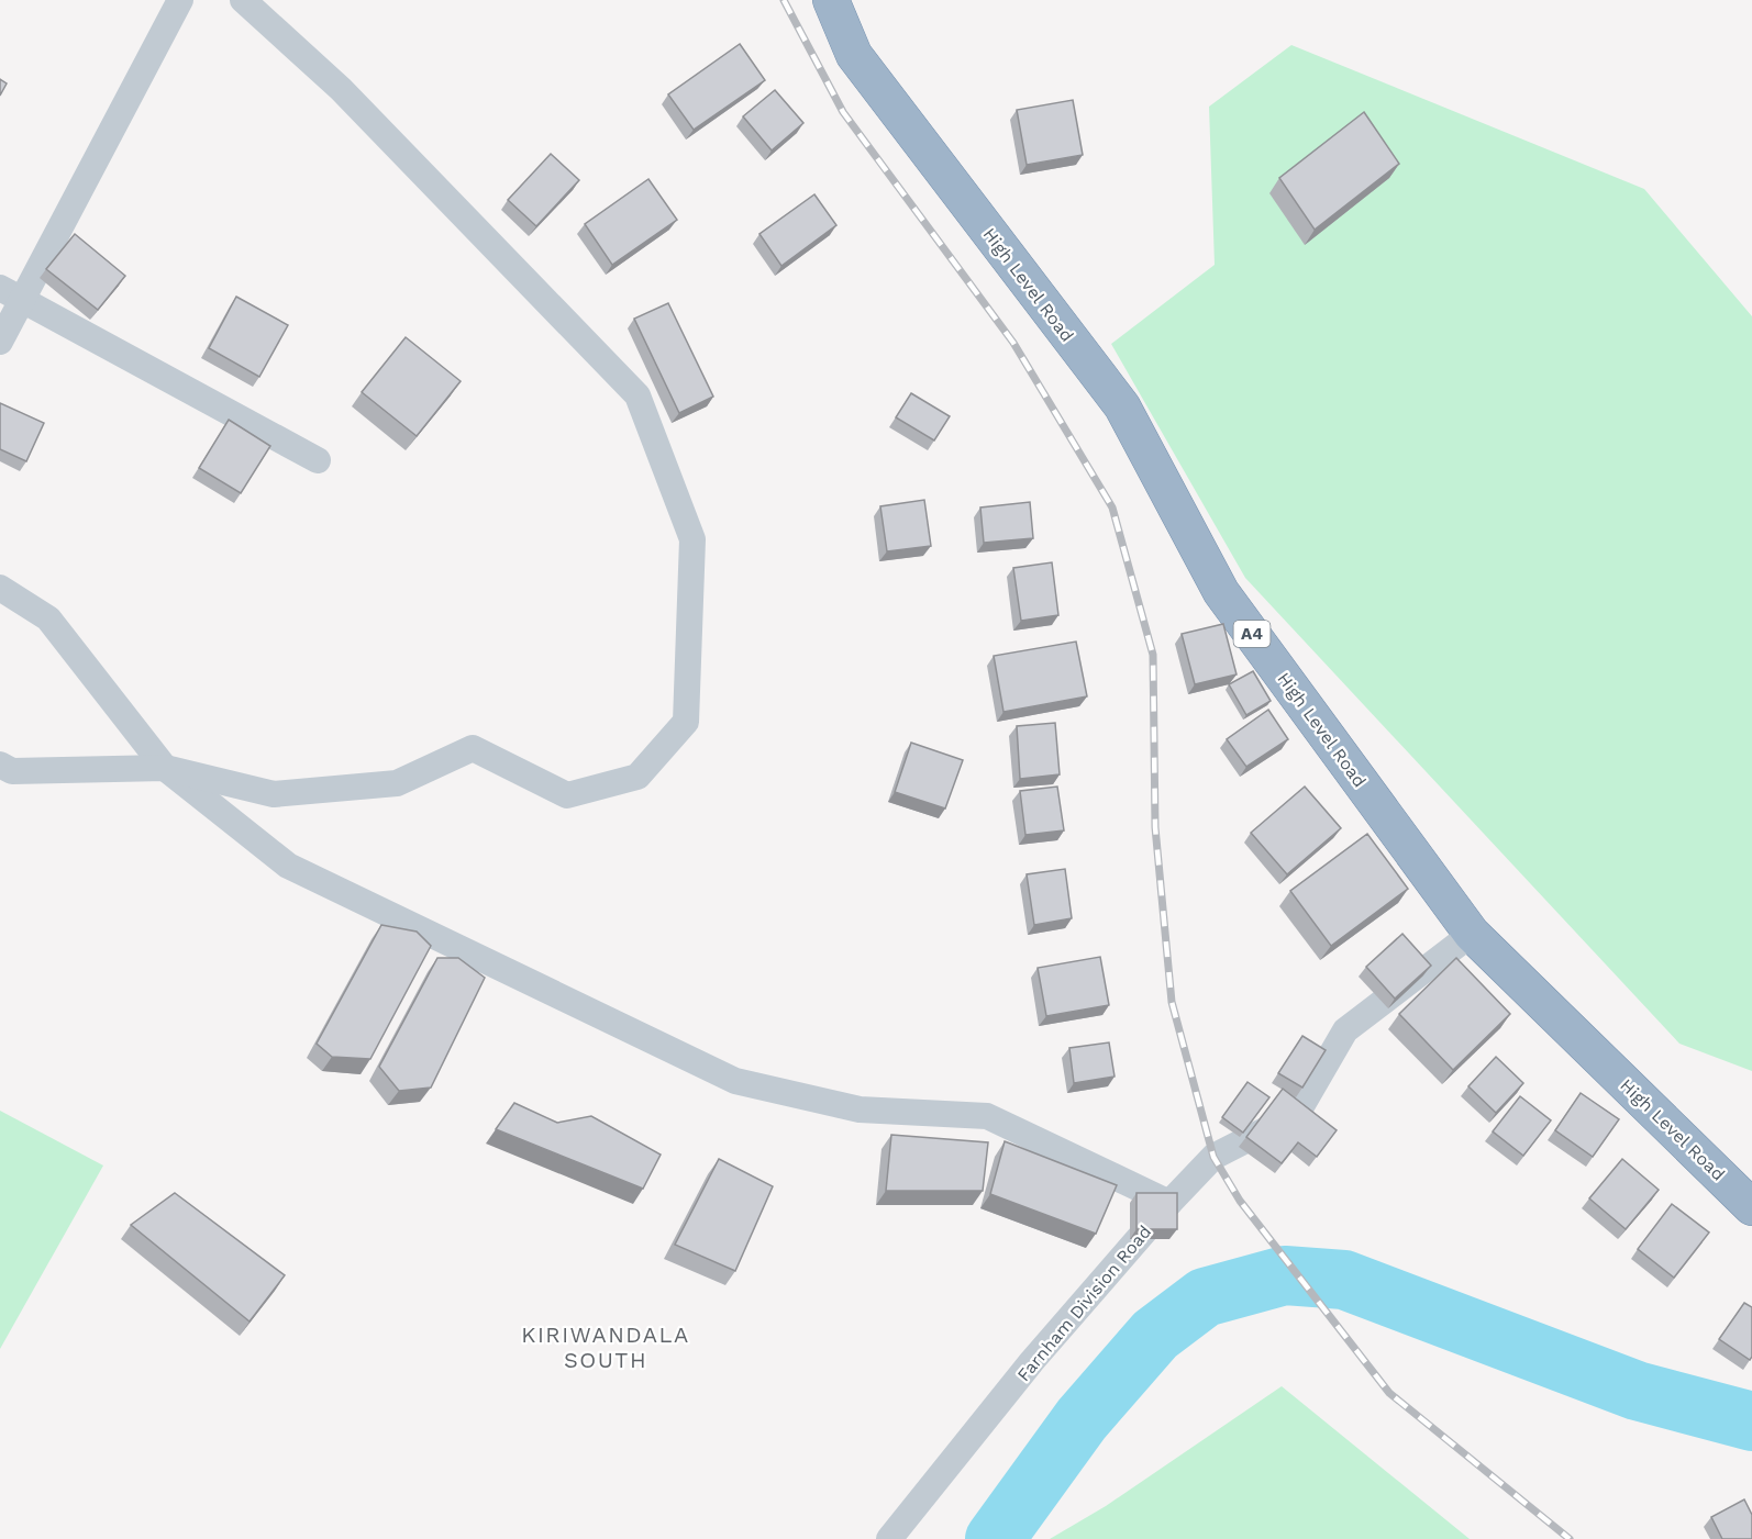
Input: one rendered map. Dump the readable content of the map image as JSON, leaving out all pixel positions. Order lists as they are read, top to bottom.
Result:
{
  "streets": {
    "highway": ["High Level Road", "A4"],
    "street": ["Farnham Division Road"]
  },
  "crossings": [
    ["High Level Road", "Farnham Division Road"]
  ],
  "districts": ["KIRIWANDALA SOUTH"]
}
